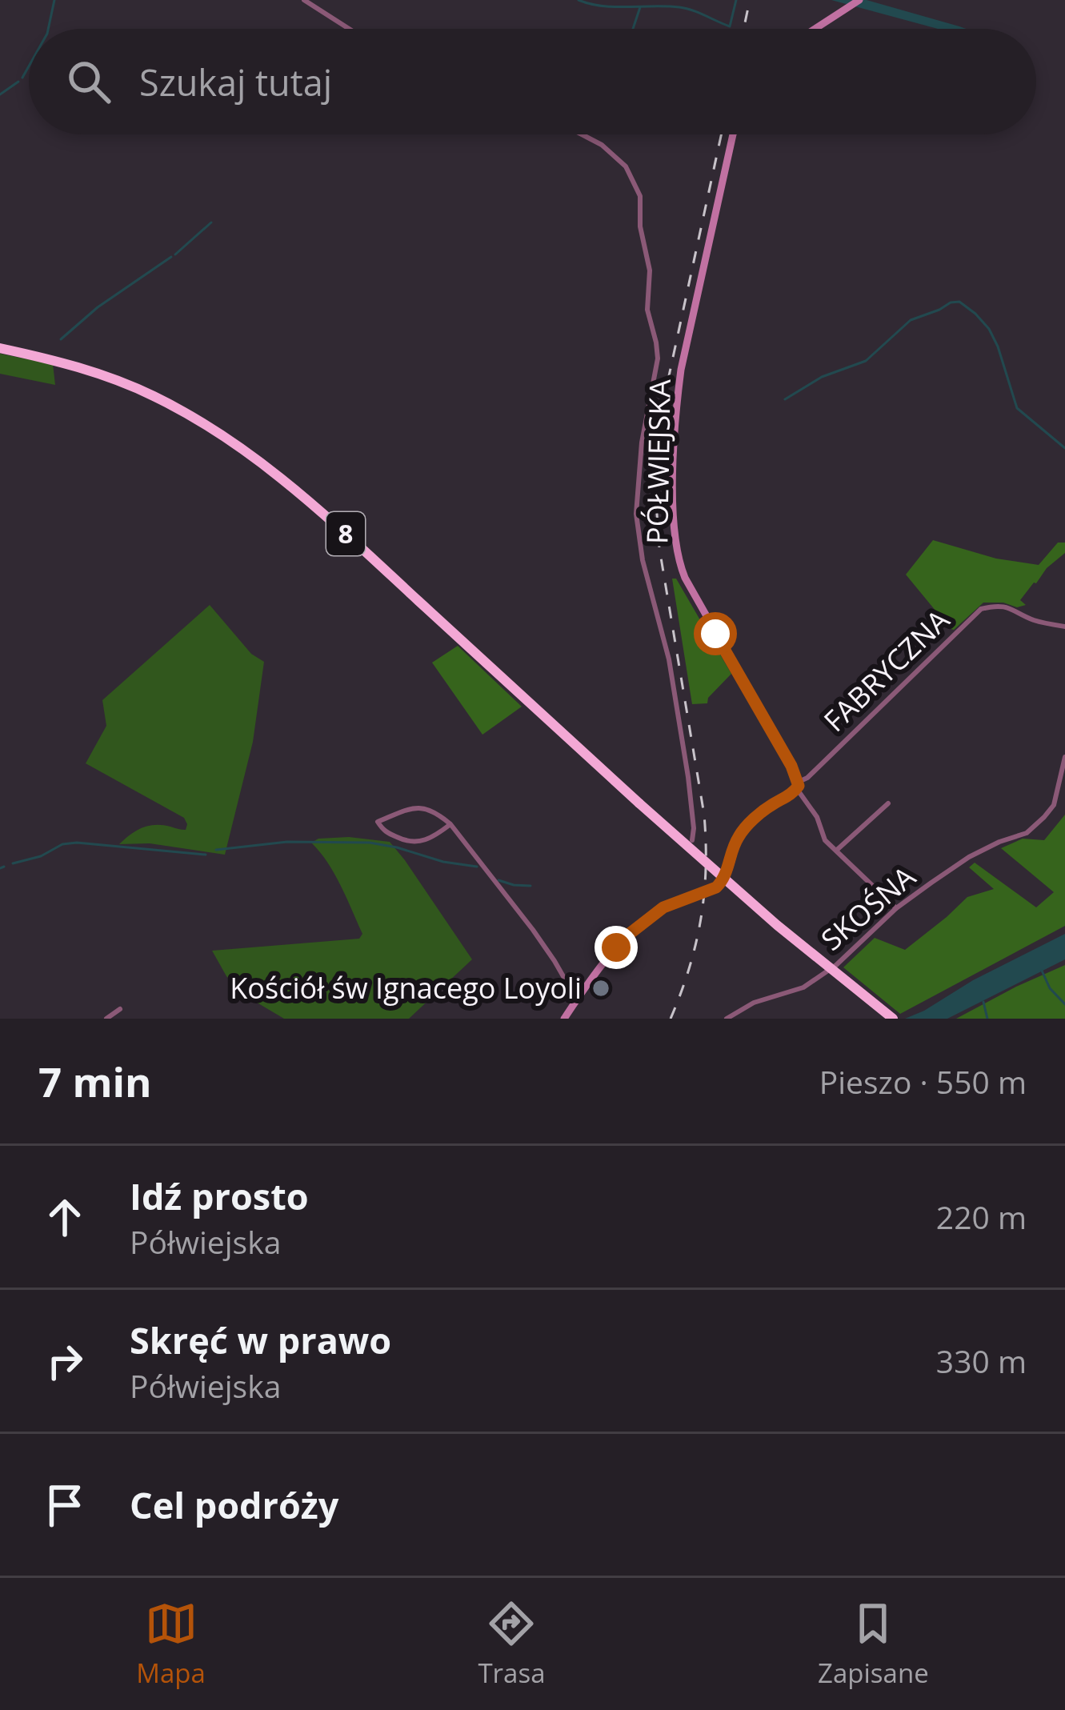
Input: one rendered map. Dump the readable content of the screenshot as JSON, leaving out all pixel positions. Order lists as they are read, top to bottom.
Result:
{
  "streets": {
    "highway": ["8"],
    "street": ["PÓŁWIEJSKA", "FABRYCZNA", "SKOŚNA"]
  },
  "crossings": [
    ["PÓŁWIEJSKA", "FABRYCZNA"]
  ],
  "places": ["Kościół św Ignacego Loyoli"],
  "page": {
    "search": "Szukaj tutaj",
    "heading": ["7 min", "Pieszo · 550 m"],
    "list": [
      ["Idź prosto", "Półwiejska", "220 m"],
      ["Skręć w prawo", "Półwiejska", "330 m"],
      "Cel podróży"
    ],
    "nav": ["Mapa", "Trasa", "Zapisane"]
  }
}
